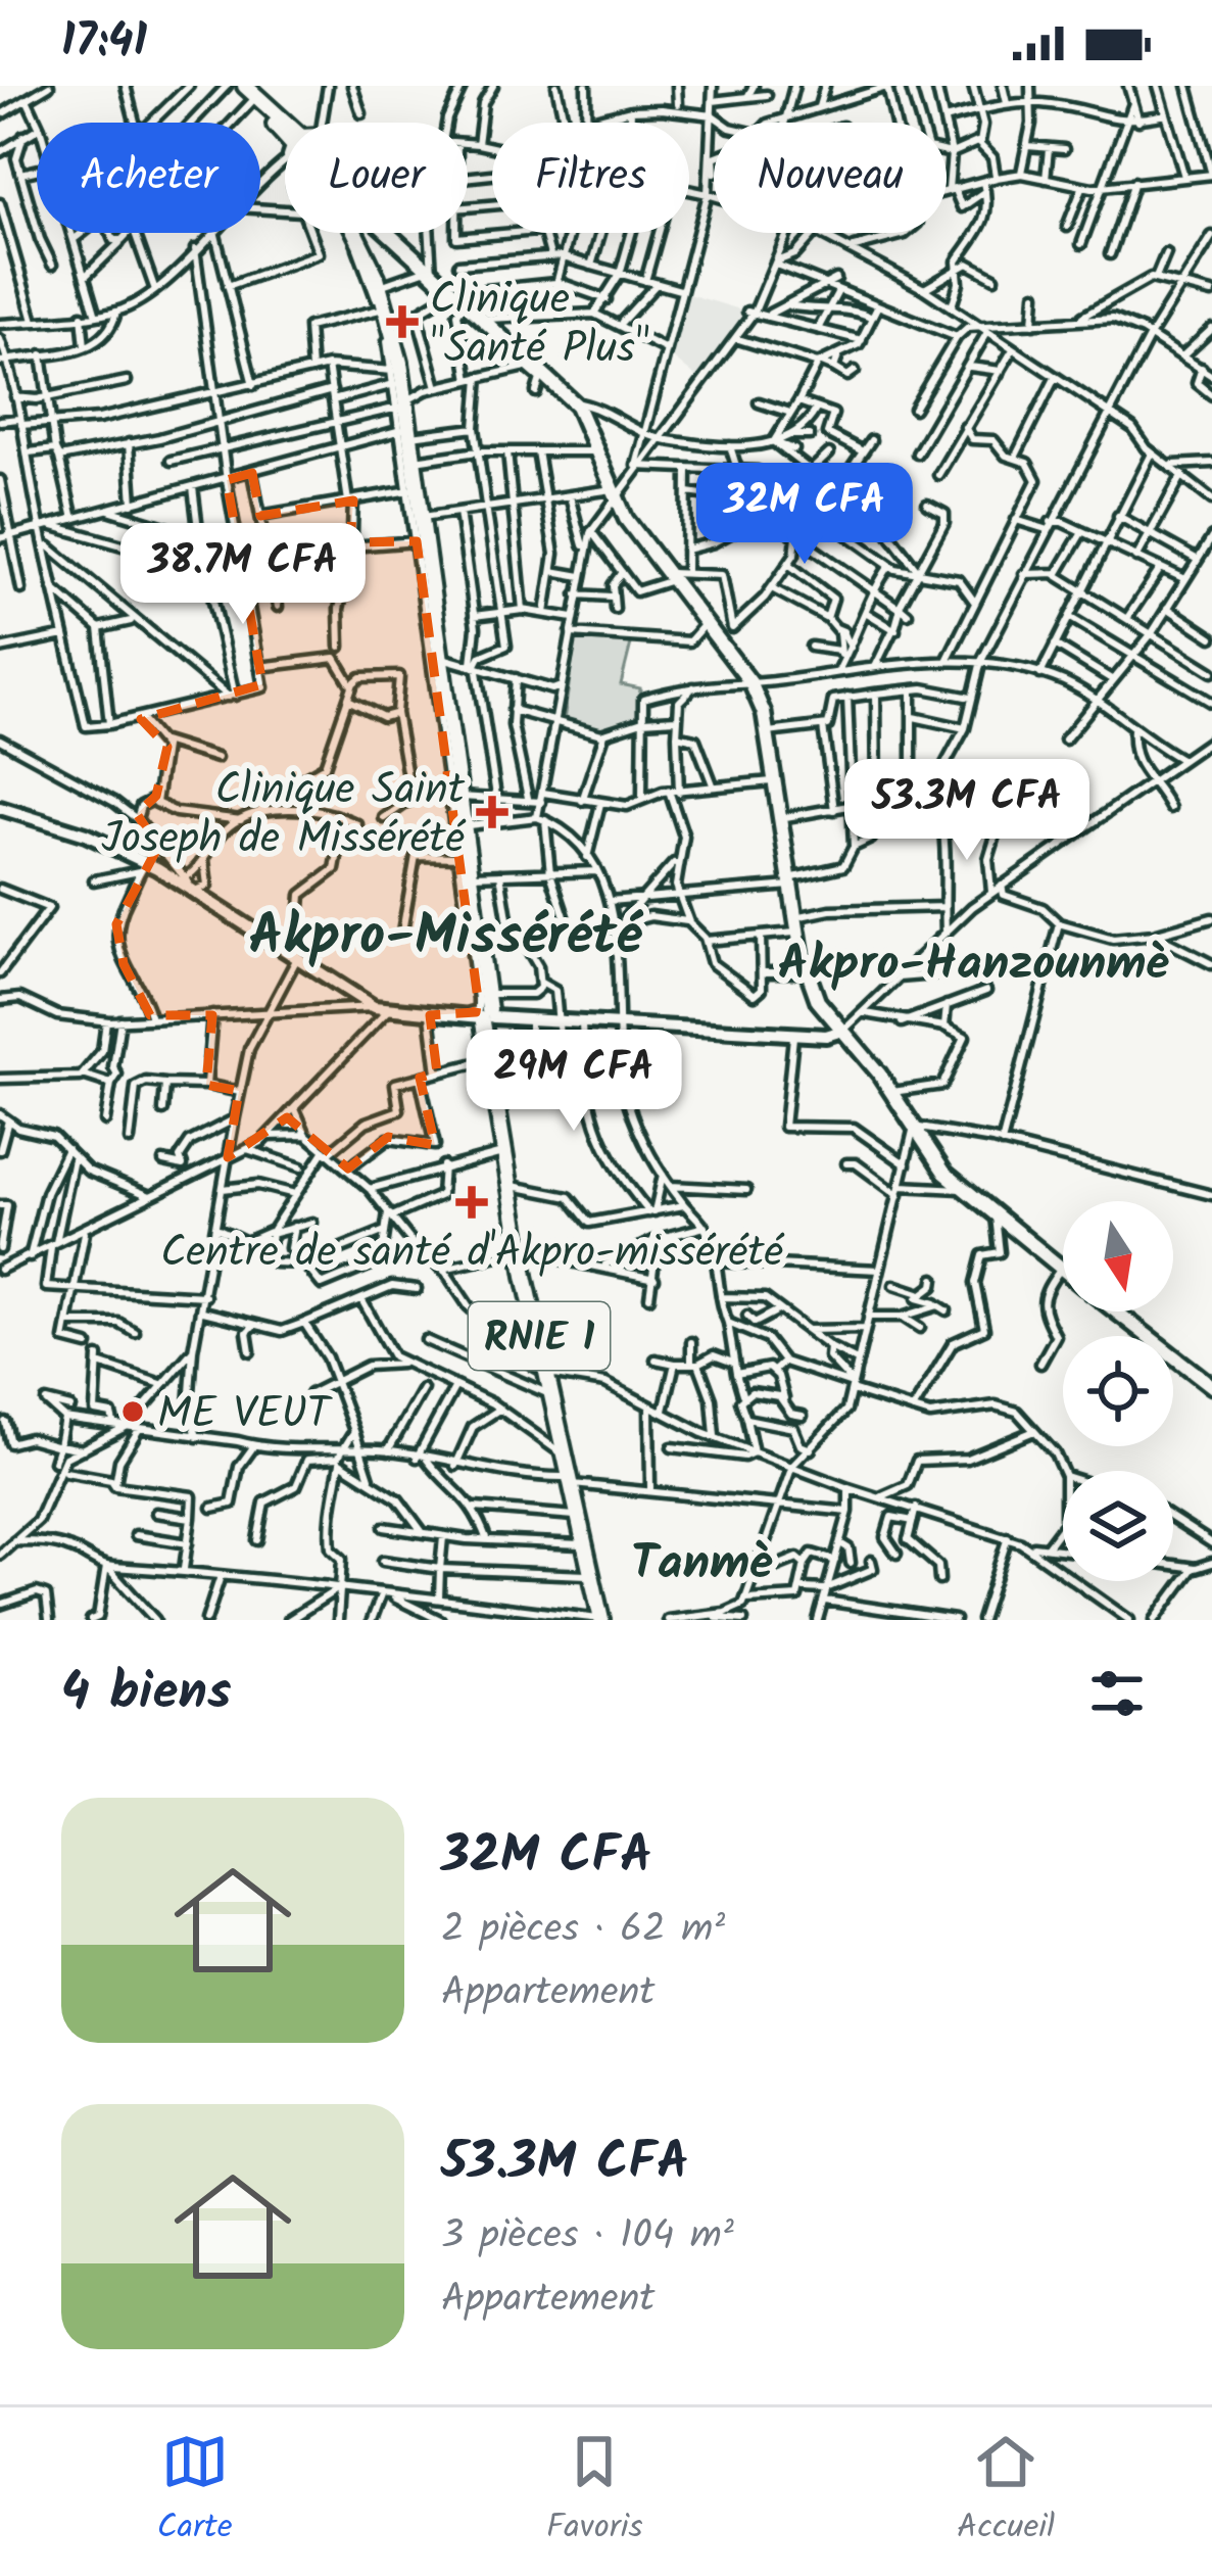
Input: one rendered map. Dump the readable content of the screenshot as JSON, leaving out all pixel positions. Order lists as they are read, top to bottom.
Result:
{
  "streets": {
    "highway": ["RNIE 1"]
  },
  "districts": ["Akpro-Missérété", "Akpro-Hanzounmè", "Tanmè"],
  "places": {
    "health": ["Clinique \"Santé Plus\"", "Clinique Saint Joseph de Missérété", "Centre de santé d'Akpro-missérété"],
    "other": ["ME VEUT"]
  },
  "north": "bottom",
  "page": {
    "status": "17:41",
    "chip": [
      "Acheter",
      "Louer",
      "Filtres",
      "Nouveau"
    ],
    "price": [
      "32M CFA",
      "38.7M CFA",
      "53.3M CFA",
      "29M CFA"
    ],
    "heading": "4 biens",
    "list": [
      {
        "name": "32M CFA",
        "note": "2 pièces · 62 m² · Appartement"
      },
      {
        "name": "53.3M CFA",
        "note": "3 pièces · 104 m² · Appartement"
      }
    ],
    "tabs": ["Carte", "Favoris", "Accueil"]
  }
}
